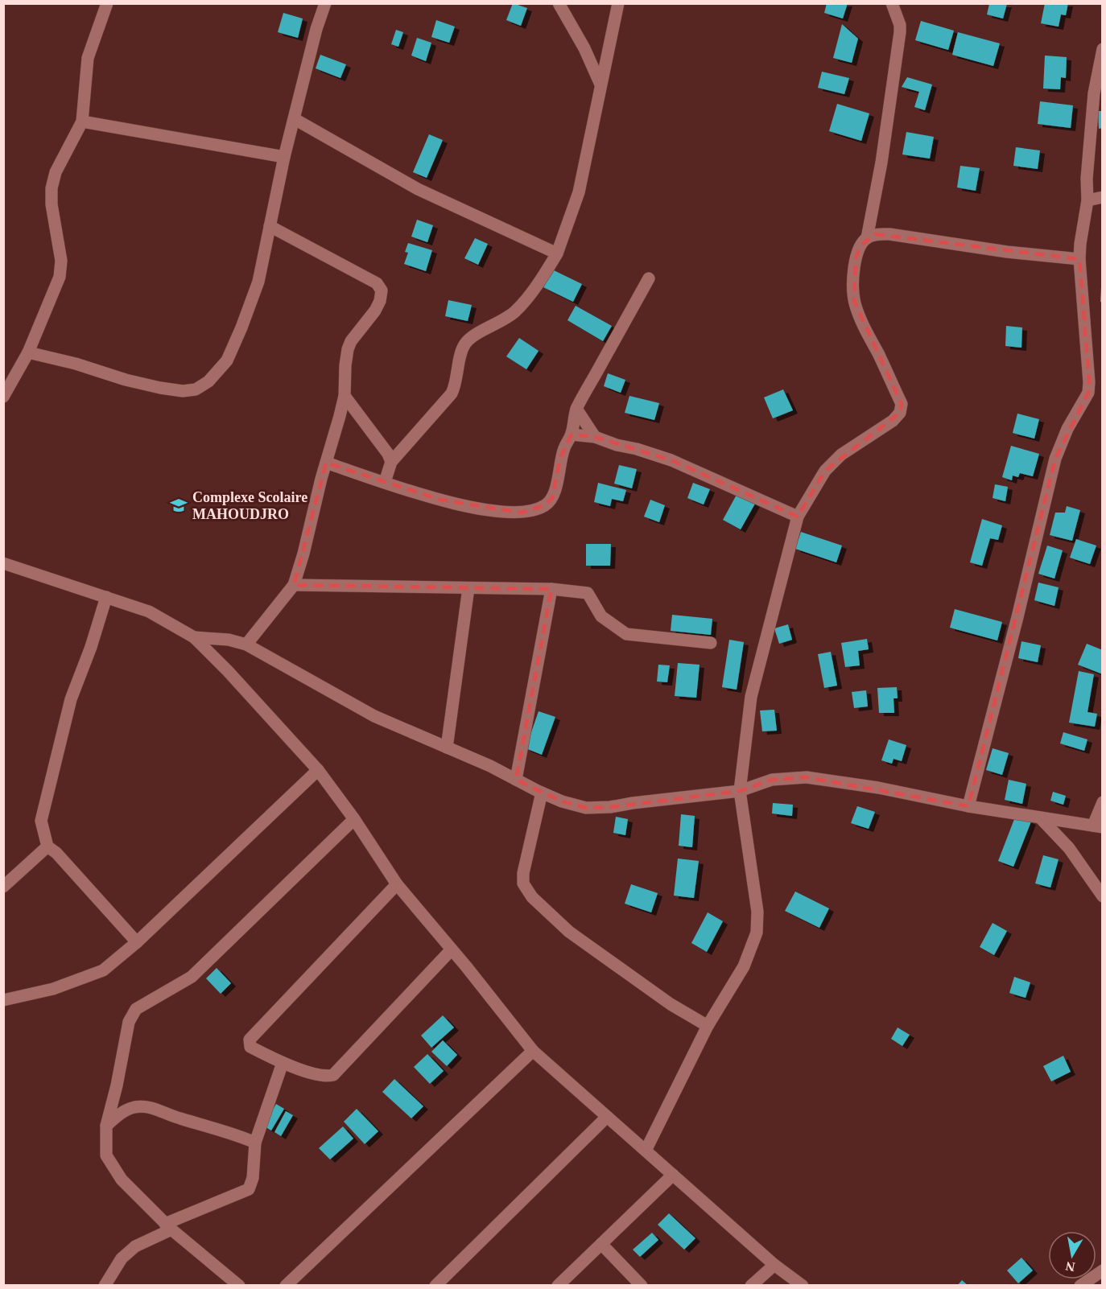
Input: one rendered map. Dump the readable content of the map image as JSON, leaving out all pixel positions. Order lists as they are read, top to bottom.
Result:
{
  "places": {
    "school or university": ["Complexe Scolaire MAHOUDJRO"]
  },
  "north": "bottom"
}
